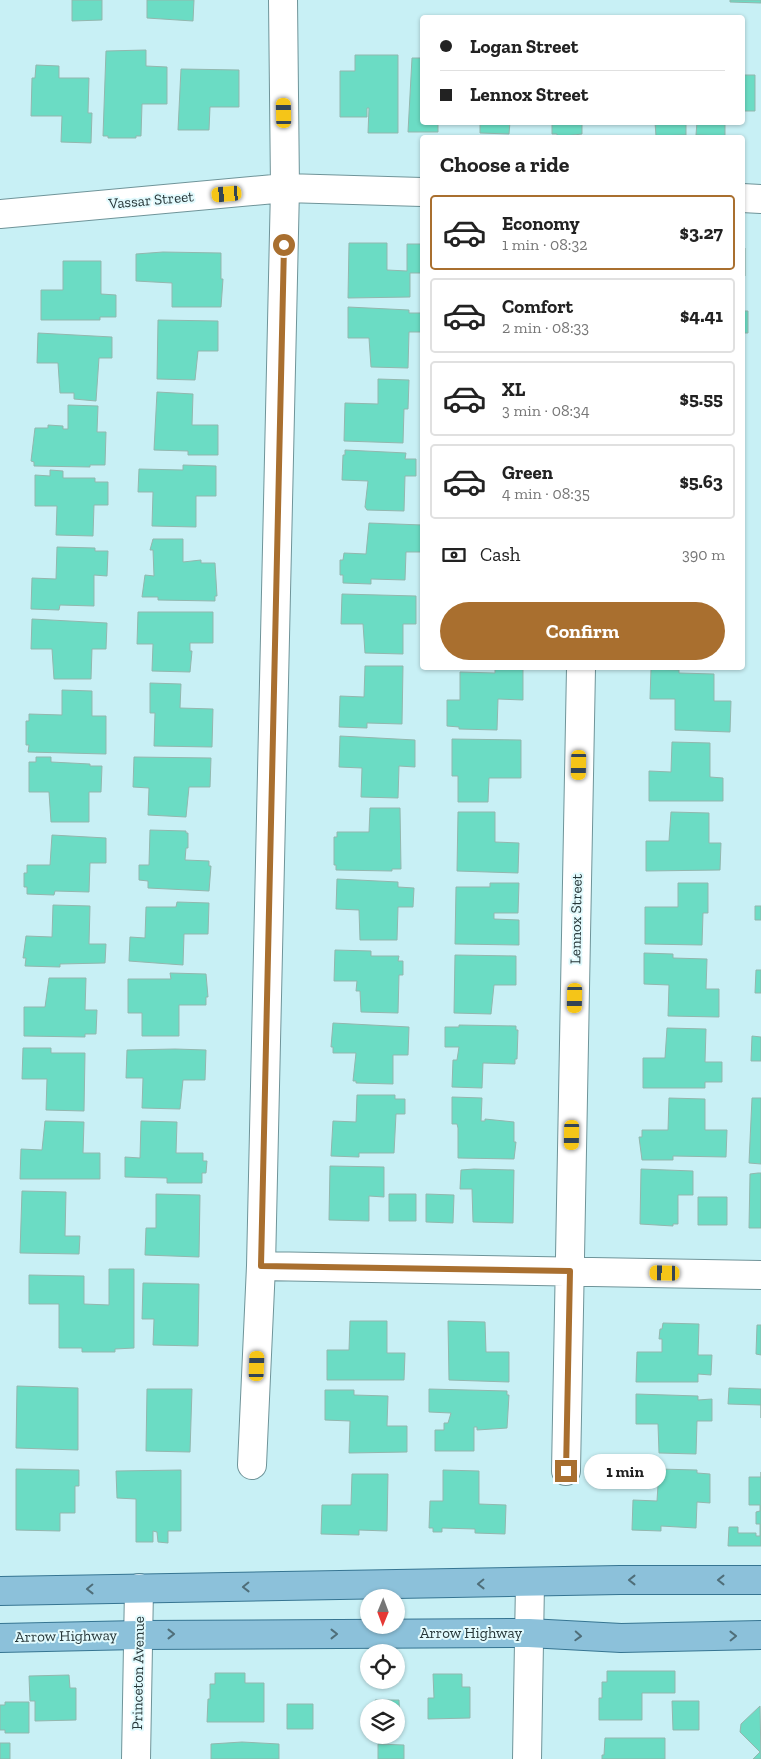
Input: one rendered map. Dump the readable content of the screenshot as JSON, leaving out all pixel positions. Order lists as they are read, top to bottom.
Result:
{
  "streets": {
    "main road": ["Arrow Highway"],
    "street": ["Vassar Street", "Lennox Street", "Princeton Avenue"]
  },
  "crossings": [
    ["Arrow Highway", "Princeton Avenue"]
  ],
  "north": "bottom",
  "page": {
    "banner": ["Logan Street", "Lennox Street"],
    "heading": "Choose a ride",
    "list": [
      {
        "name": "Economy",
        "note": "1 min · 08:32",
        "value": "$3.27"
      },
      {
        "name": "Comfort",
        "note": "2 min · 08:33",
        "value": "$4.41"
      },
      {
        "name": "XL",
        "note": "3 min · 08:34",
        "value": "$5.55"
      },
      {
        "name": "Green",
        "note": "4 min · 08:35",
        "value": "$5.63"
      }
    ],
    "pay": ["Cash", "390 m"],
    "buttons": "Confirm",
    "bubble": "1 min"
  }
}
